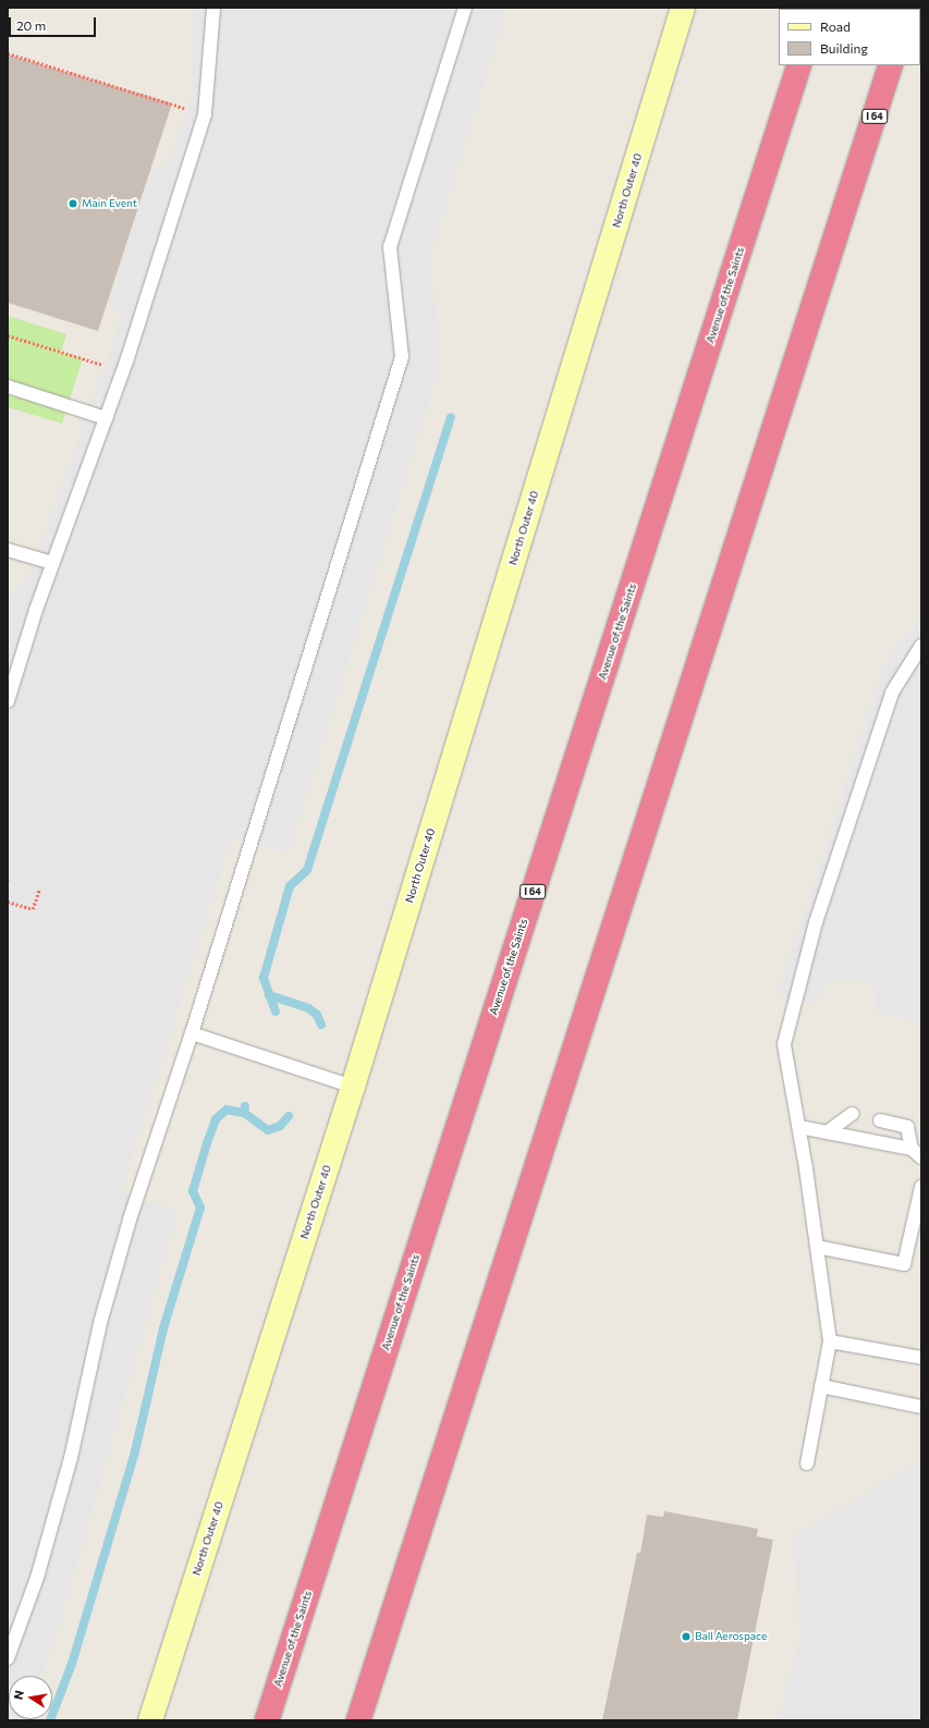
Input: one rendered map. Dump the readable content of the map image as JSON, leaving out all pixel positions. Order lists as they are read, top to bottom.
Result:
{
  "streets": {
    "highway": ["I 64", "Avenue of the Saints"],
    "street": ["North Outer 40"]
  },
  "places": ["Main Event", "Ball Aerospace"],
  "legend": ["Road", "Building"],
  "scale_bar": "20 m",
  "north": "left"
}
